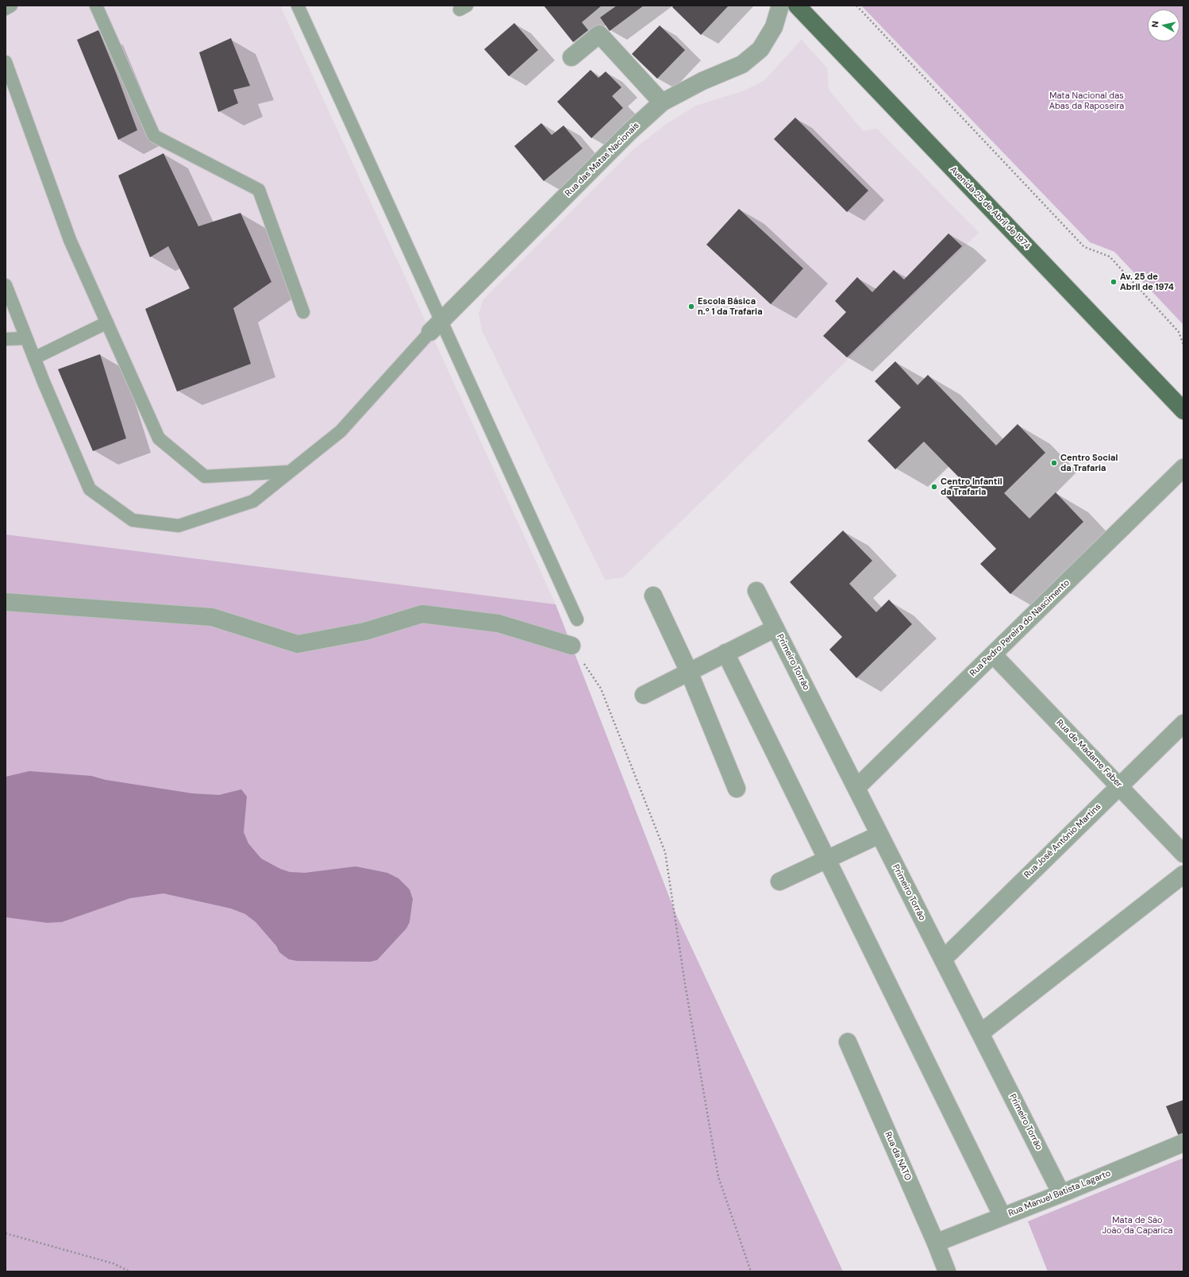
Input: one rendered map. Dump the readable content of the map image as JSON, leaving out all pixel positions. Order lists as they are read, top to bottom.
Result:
{
  "streets": {
    "main road": ["Avenida 25 de Abril de 1974"],
    "street": [
      "Rua das Matas Nacionais",
      "Rua Pedro Pereira do Nascimento",
      "Primeiro Torrão",
      "Rua de Madame Faber",
      "Rua José António Martins",
      "Rua da NATO",
      "Rua Manuel Batista Lagarto"
    ]
  },
  "crossings": [
    ["Rua Pedro Pereira do Nascimento", "Primeiro Torrão"],
    ["Rua Pedro Pereira do Nascimento", "Rua de Madame Faber"],
    ["Primeiro Torrão", "Rua José António Martins"],
    ["Primeiro Torrão", "Rua Manuel Batista Lagarto"],
    ["Rua de Madame Faber", "Rua José António Martins"],
    ["Rua da NATO", "Rua Manuel Batista Lagarto"]
  ],
  "parks": ["Mata Nacional das Abas da Raposeira", "Mata de São João da Caparica"],
  "places": [
    "Av. 25 de Abril de 1974",
    "Escola Básica n.º 1 da Trafaria",
    "Centro Social da Trafaria",
    "Centro Infantil da Trafaria"
  ],
  "north": "left"
}
